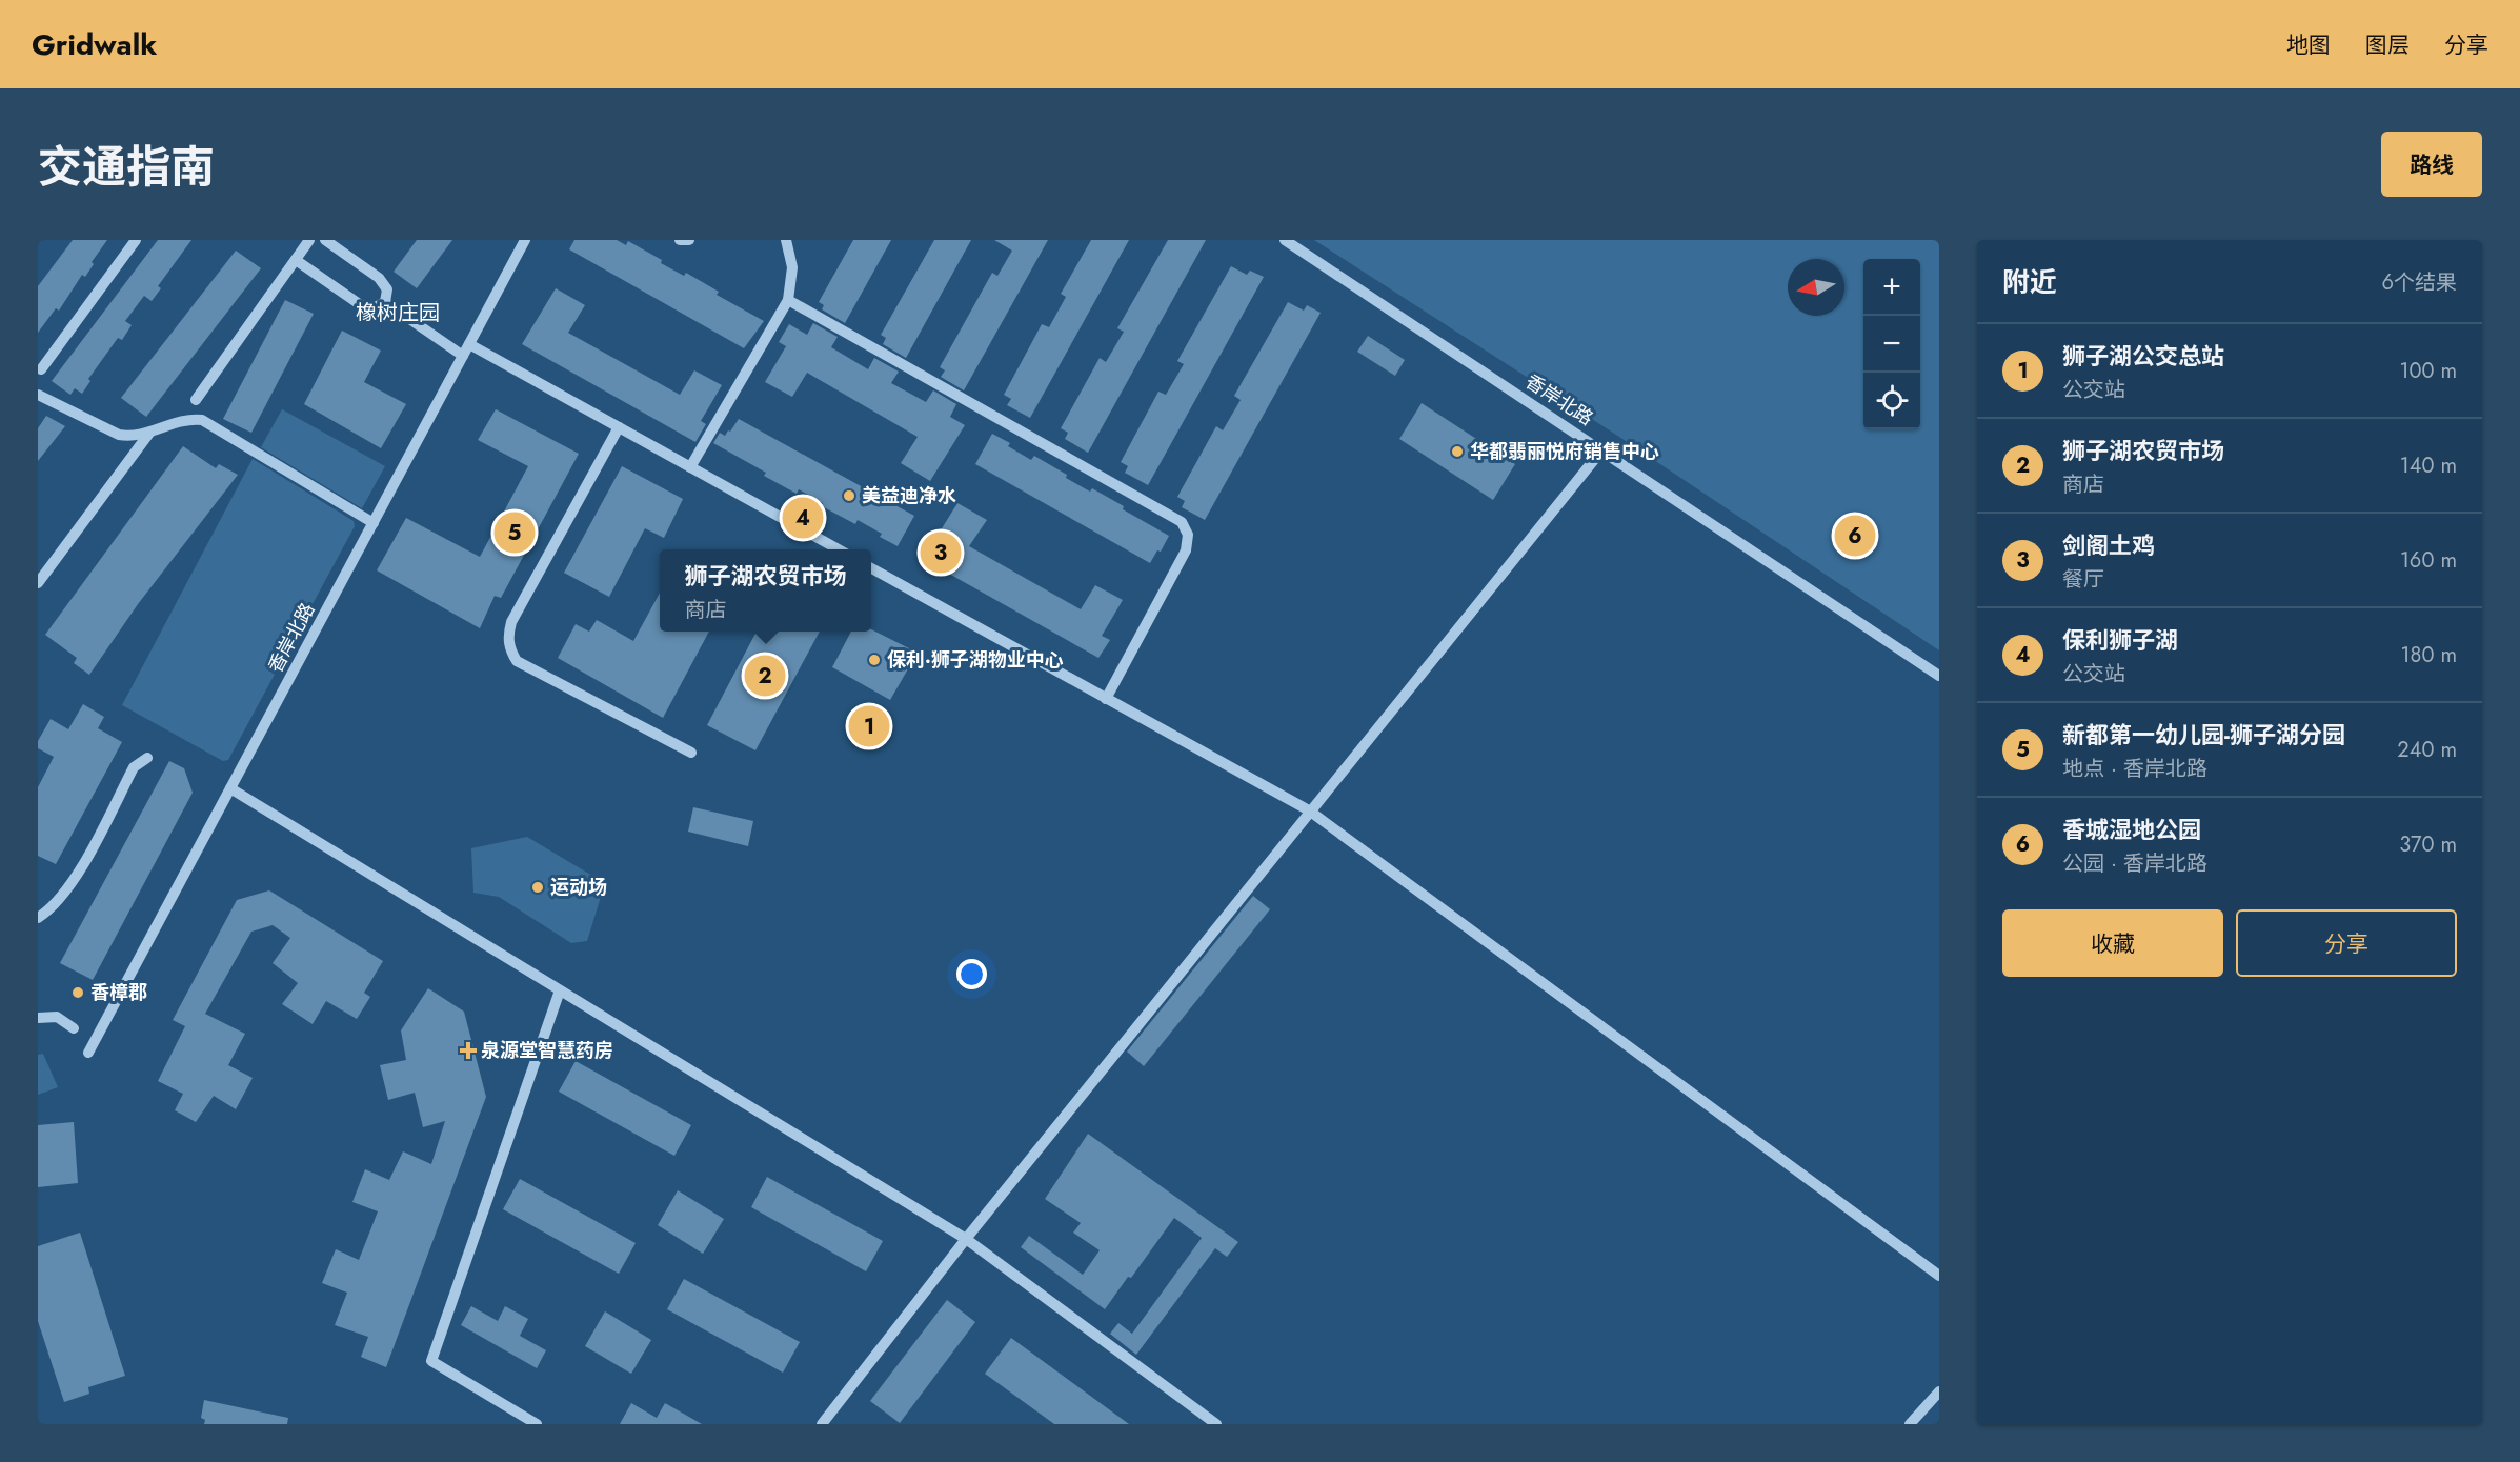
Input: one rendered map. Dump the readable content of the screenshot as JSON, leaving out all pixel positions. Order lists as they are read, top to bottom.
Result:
{
  "streets": {
    "street": ["香岸北路"]
  },
  "districts": ["橡树庄园"],
  "places": {
    "other": [
      "华都翡丽悦府销售中心",
      "美益迪净水",
      "保利·狮子湖物业中心",
      "运动场",
      "香樟郡"
    ],
    "health": ["泉源堂智慧药房"]
  },
  "north": "left",
  "page": {
    "header": "Gridwalk",
    "nav": ["地图", "图层", "分享"],
    "title": "交通指南",
    "buttons": [
      "路线",
      ["收藏", "分享"]
    ],
    "heading": ["附近", "6个结果"],
    "map_buttons": ["+", "−"],
    "list": [
      {
        "mark": "1",
        "name": "狮子湖公交总站",
        "note": "公交站",
        "value": "100 m"
      },
      {
        "mark": "2",
        "name": "狮子湖农贸市场",
        "note": "商店",
        "value": "140 m"
      },
      {
        "mark": "3",
        "name": "剑阁土鸡",
        "note": "餐厅",
        "value": "160 m"
      },
      {
        "mark": "4",
        "name": "保利狮子湖",
        "note": "公交站",
        "value": "180 m"
      },
      {
        "mark": "5",
        "name": "新都第一幼儿园-狮子湖分园",
        "note": "地点 · 香岸北路",
        "value": "240 m"
      },
      {
        "mark": "6",
        "name": "香城湿地公园",
        "note": "公园 · 香岸北路",
        "value": "370 m"
      }
    ],
    "pins": [
      "4",
      "5",
      "6",
      "3",
      "2",
      "1"
    ],
    "popup": ["狮子湖农贸市场", "商店"]
  }
}
